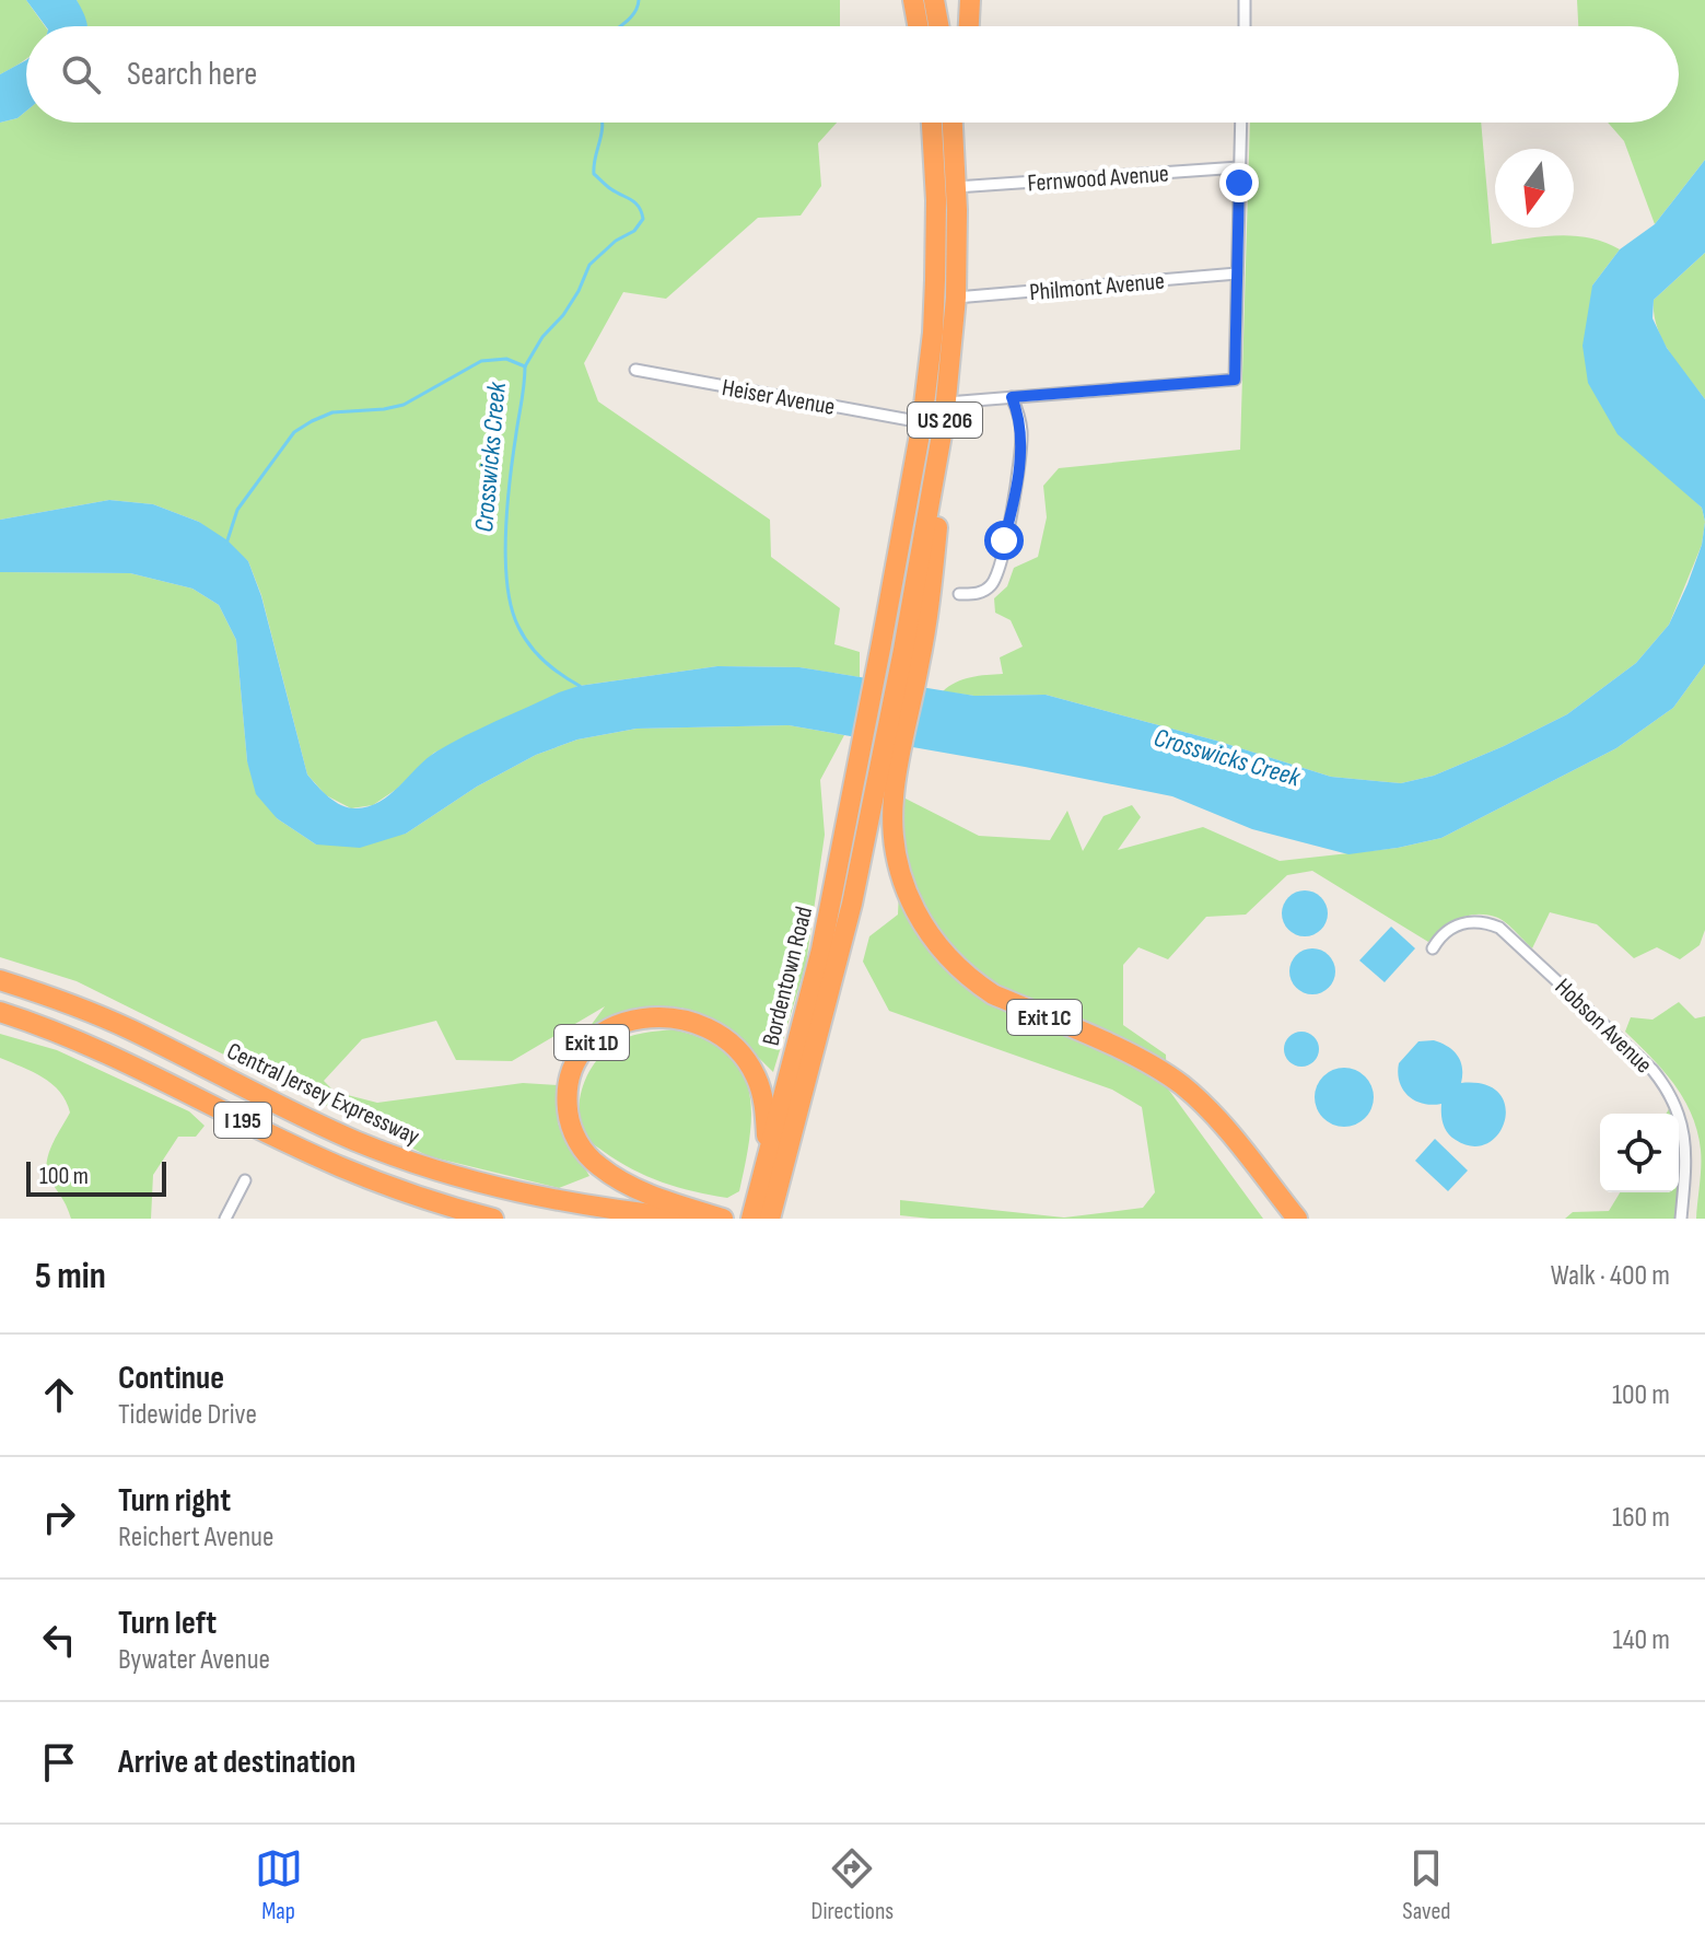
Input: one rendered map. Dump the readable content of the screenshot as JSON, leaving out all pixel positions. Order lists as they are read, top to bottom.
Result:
{
  "streets": {
    "highway": [
      "US 206",
      "Bordentown Road",
      "Exit 1C",
      "Exit 1D",
      "Central Jersey Expressway",
      "I 195"
    ],
    "street": [
      "Fernwood Avenue",
      "Philmont Avenue",
      "Heiser Avenue",
      "Hobson Avenue"
    ]
  },
  "crossings": [
    ["Fernwood Avenue", "US 206"],
    ["Philmont Avenue", "US 206"],
    ["Heiser Avenue", "US 206"],
    ["Heiser Avenue", "Bordentown Road"],
    ["US 206", "Bordentown Road"],
    ["US 206", "Exit 1C"],
    ["Bordentown Road", "Exit 1C"],
    ["Bordentown Road", "Exit 1D"]
  ],
  "water": ["Crosswicks Creek"],
  "scale_bar": "100 m",
  "north": "bottom",
  "page": {
    "search": "Search here",
    "scale": "100 m",
    "heading": ["5 min", "Walk · 400 m"],
    "list": [
      ["Continue", "Tidewide Drive", "100 m"],
      ["Turn right", "Reichert Avenue", "160 m"],
      ["Turn left", "Bywater Avenue", "140 m"],
      "Arrive at destination"
    ],
    "nav": ["Map", "Directions", "Saved"]
  }
}
